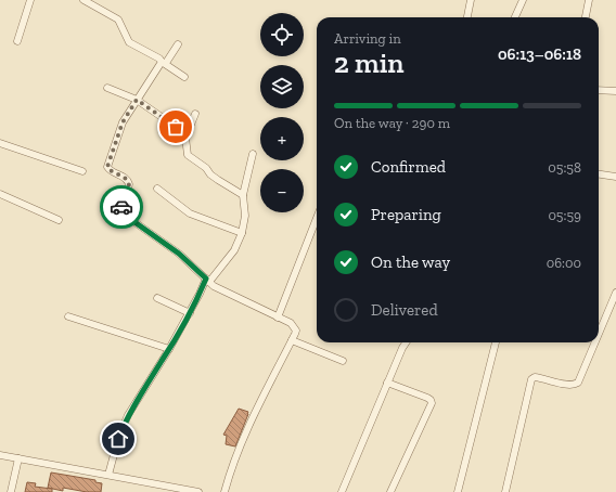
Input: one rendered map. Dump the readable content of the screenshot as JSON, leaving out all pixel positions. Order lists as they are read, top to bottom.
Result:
{
  "page": {
    "map_buttons": ["+", "−"],
    "heading": ["2 min", "Arriving in", "06:13–06:18"],
    "bar": "On the way · 290 m",
    "list": [
      ["Confirmed", "05:58"],
      ["Preparing", "05:59"],
      ["On the way", "06:00"],
      "Delivered"
    ]
  }
}
